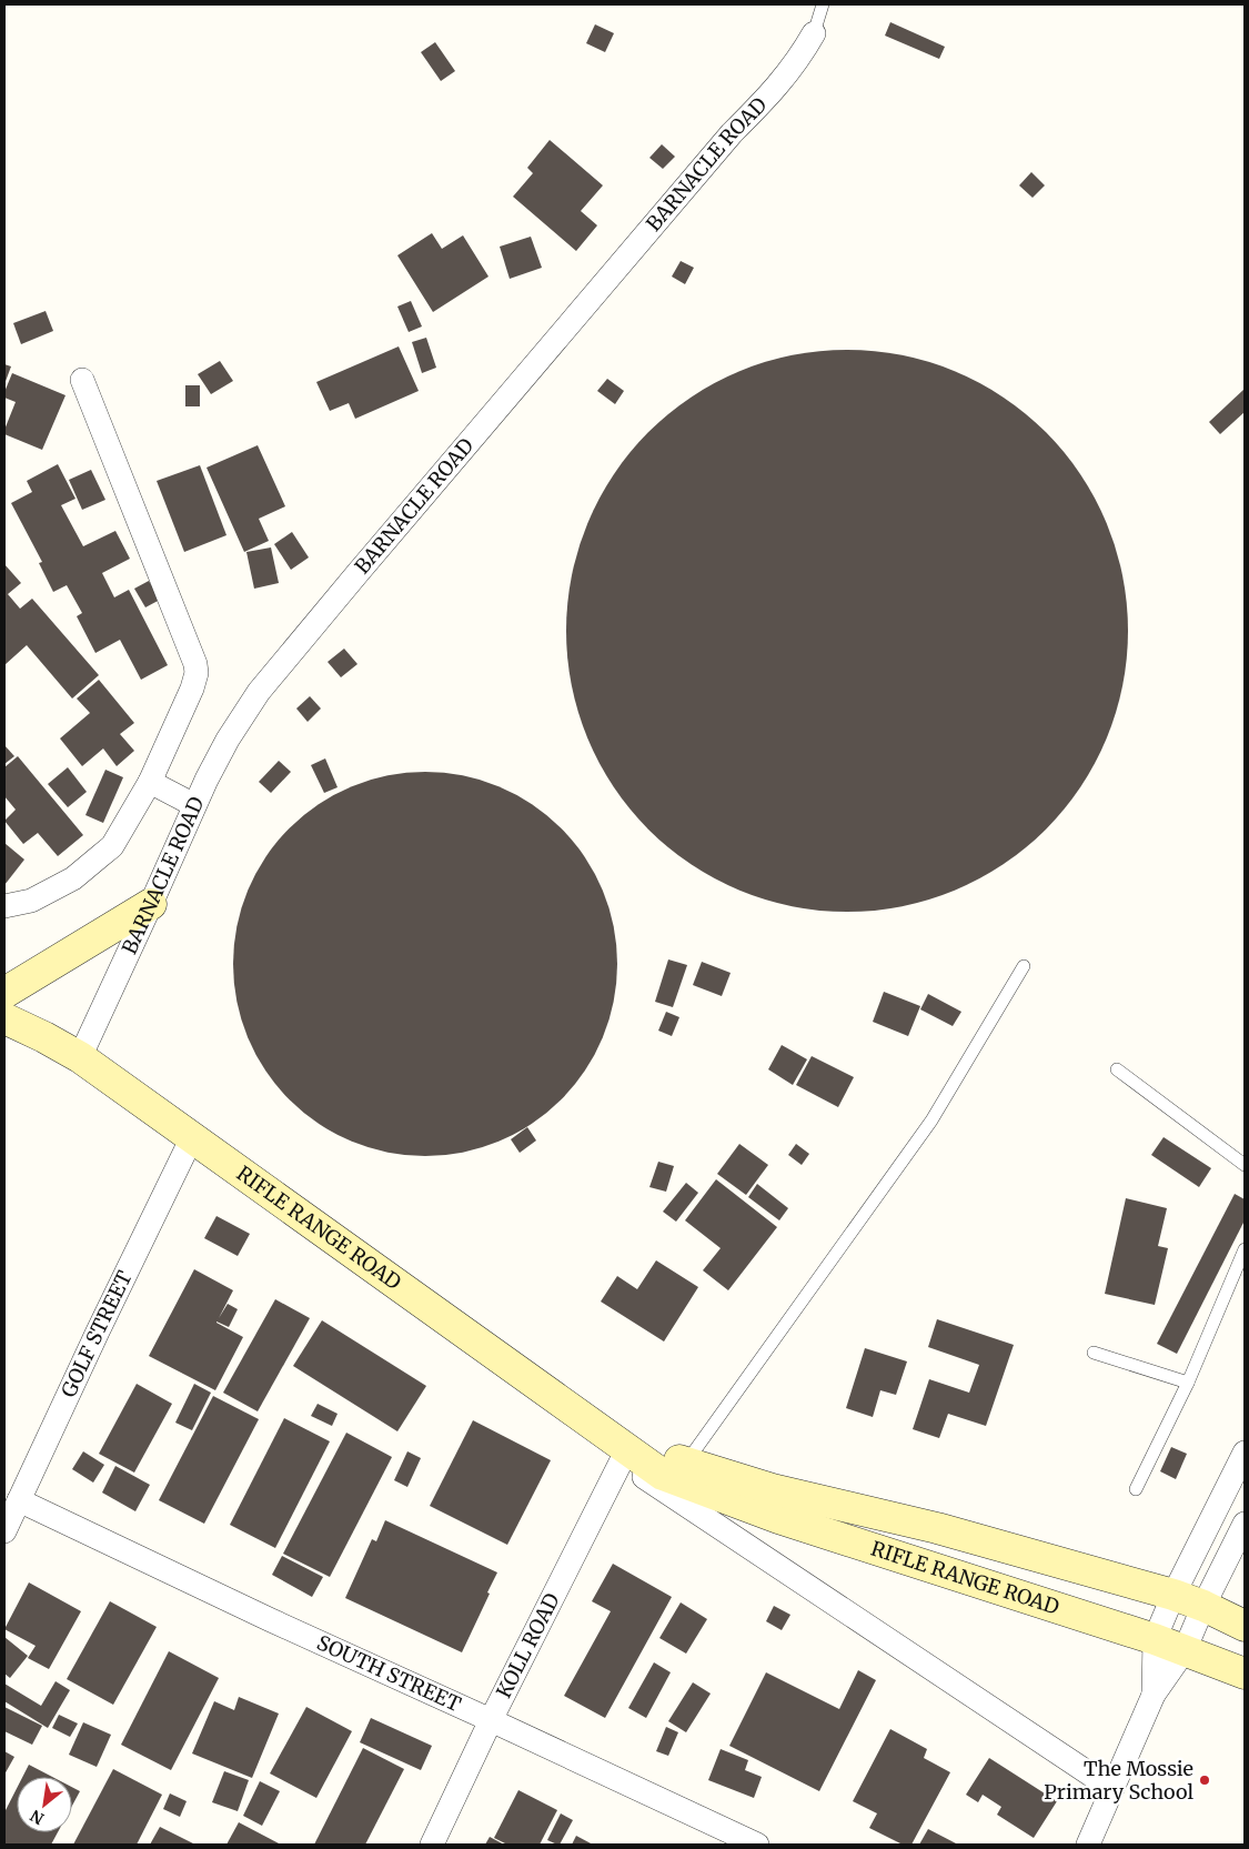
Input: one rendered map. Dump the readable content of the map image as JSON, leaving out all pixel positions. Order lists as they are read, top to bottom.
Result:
{
  "streets": {
    "main road": ["RIFLE RANGE ROAD"],
    "street": [
      "BARNACLE ROAD",
      "GOLF STREET",
      "KOLL ROAD",
      "SOUTH STREET"
    ]
  },
  "crossings": [
    ["BARNACLE ROAD", "RIFLE RANGE ROAD"],
    ["RIFLE RANGE ROAD", "GOLF STREET"],
    ["RIFLE RANGE ROAD", "KOLL ROAD"],
    ["GOLF STREET", "SOUTH STREET"],
    ["KOLL ROAD", "SOUTH STREET"]
  ],
  "places": ["The Mossie Primary School"],
  "north": "bottom left"
}
